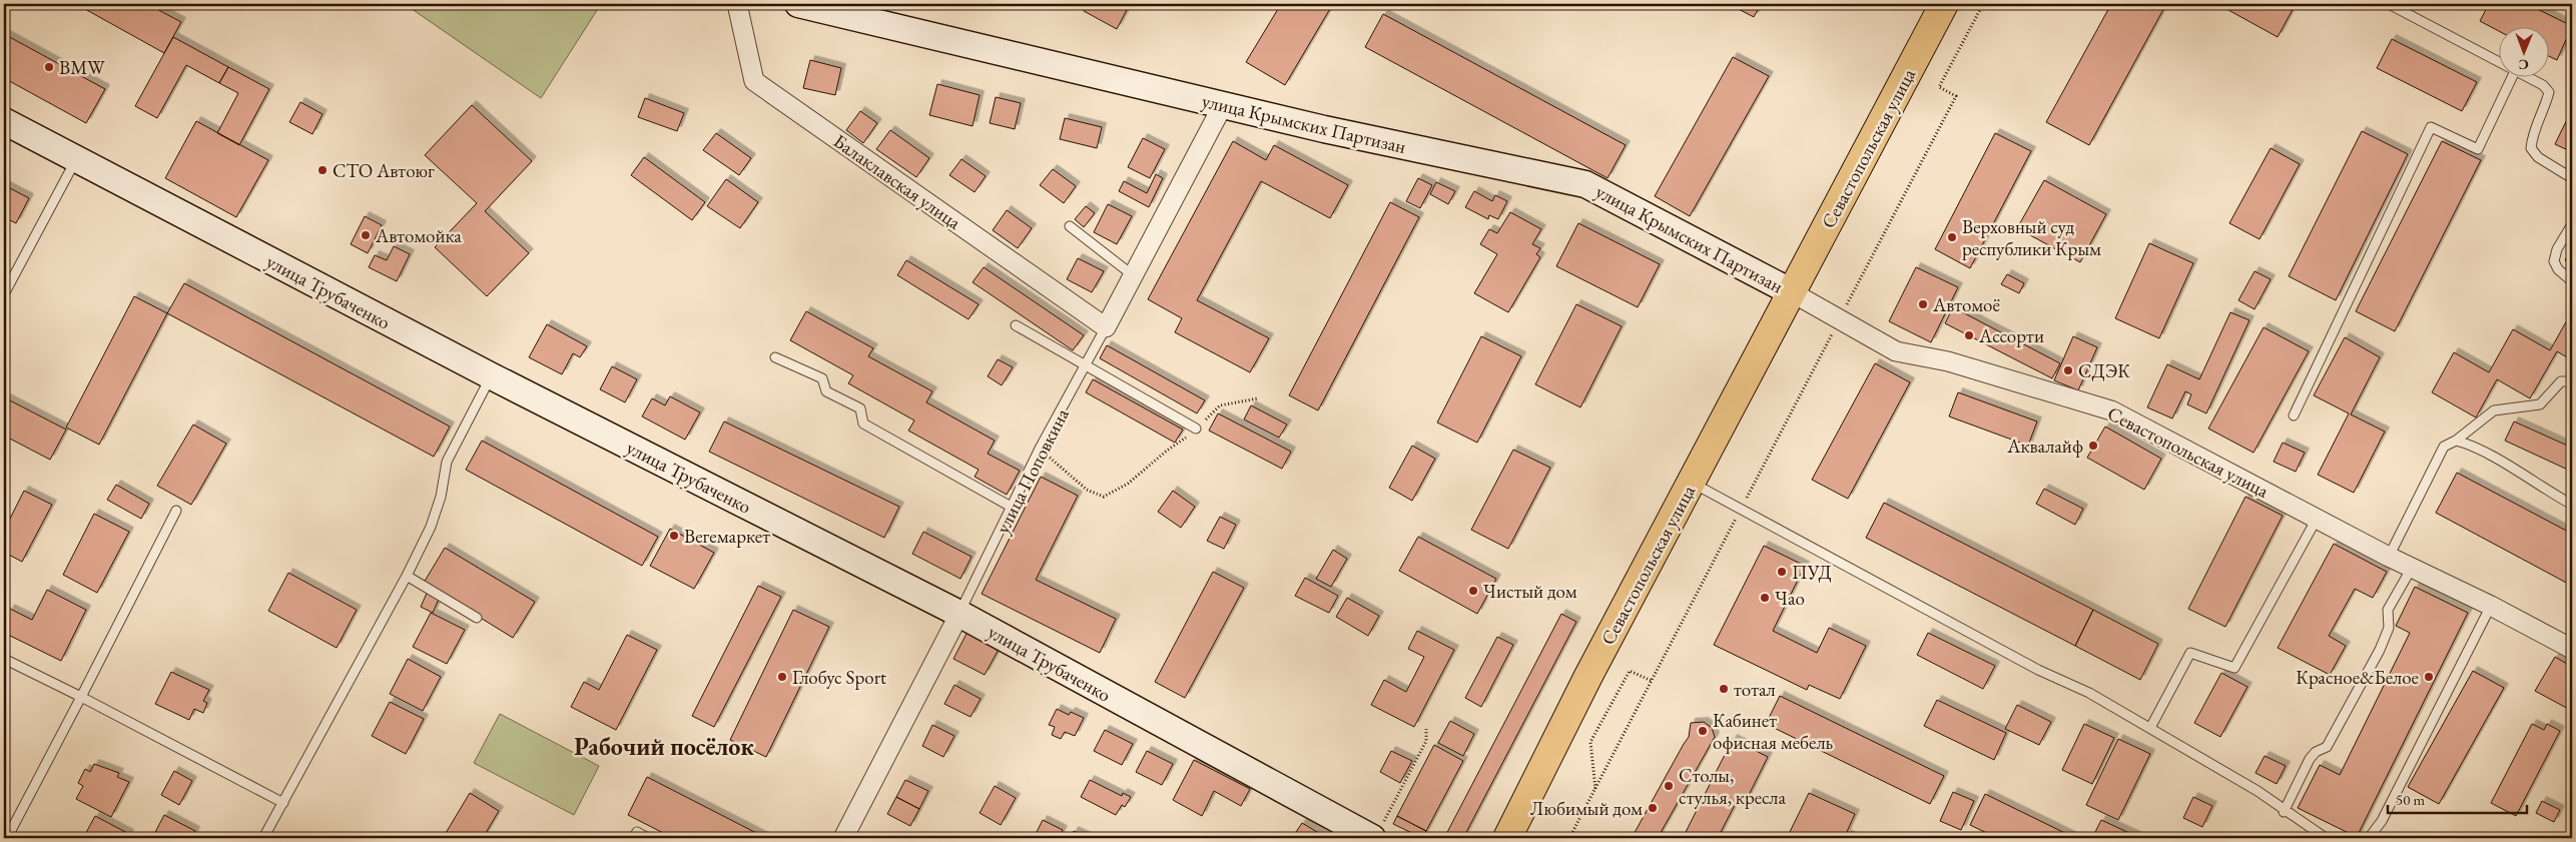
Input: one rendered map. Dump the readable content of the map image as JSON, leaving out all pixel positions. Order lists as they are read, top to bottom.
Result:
{
  "streets": {
    "main road": ["Севастопольская улица"],
    "street": [
      "улица Крымских Партизан",
      "Балаклавская улица",
      "улица Трубаченко",
      "улица Поповкина"
    ]
  },
  "crossings": [
    ["улица Крымских Партизан", "Севастопольская улица"],
    ["улица Крымских Партизан", "улица Поповкина"],
    ["Балаклавская улица", "улица Поповкина"],
    ["улица Трубаченко", "улица Поповкина"]
  ],
  "districts": ["Рабочий посёлок"],
  "places": [
    "BMW",
    "СТО Автоюг",
    "Автомойка",
    "Верховный суд республики Крым",
    "Автомоё",
    "Ассорти",
    "СДЭК",
    "Аквалайф",
    "Вегемаркет",
    "ПУД",
    "Чистый дом",
    "Чао",
    "Глобус Sport",
    "Красное&Белое",
    "тотал",
    "Кабинет офисная мебель",
    "Столы, стулья, кресла",
    "Любимый дом"
  ],
  "scale_bar": "50 m",
  "north": "bottom"
}
